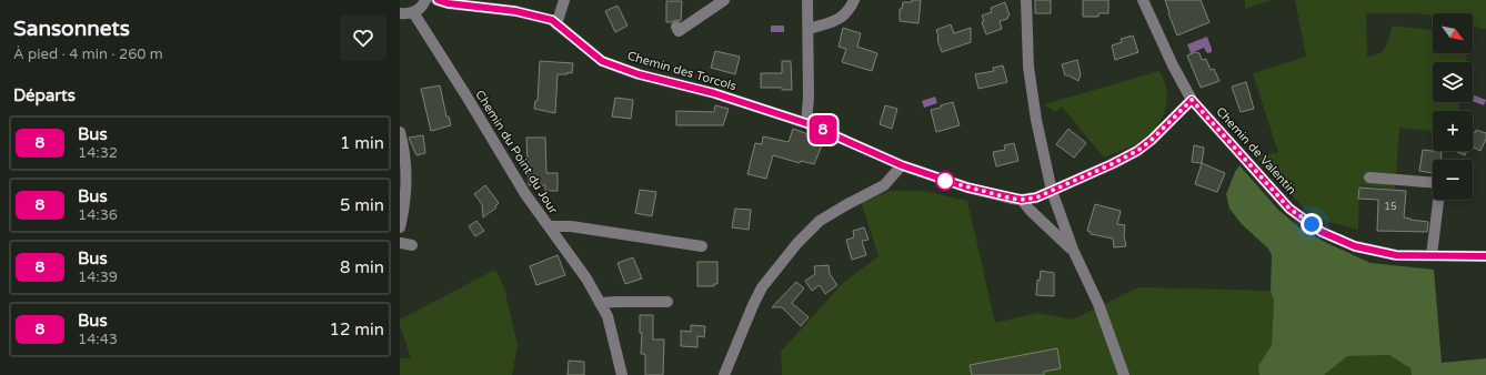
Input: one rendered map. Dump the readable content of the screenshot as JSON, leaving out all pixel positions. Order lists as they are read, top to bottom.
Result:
{
  "streets": {
    "street": ["Chemin des Torcols", "Chemin de Valentin", "Chemin du Point du Jour"]
  },
  "crossings": [
    ["Chemin des Torcols", "Chemin de Valentin"]
  ],
  "lines": ["bus line 8"],
  "house_numbers": ["15"],
  "north": "bottom right",
  "page": {
    "heading": [
      ["Sansonnets", "À pied · 4 min · 260 m"],
      "Départs"
    ],
    "on_map": "8",
    "map_buttons": ["+", "−"],
    "list": [
      {
        "mark": "8",
        "name": "Bus",
        "note": "14:32",
        "value": "1 min"
      },
      {
        "mark": "8",
        "name": "Bus",
        "note": "14:36",
        "value": "5 min"
      },
      {
        "mark": "8",
        "name": "Bus",
        "note": "14:39",
        "value": "8 min"
      },
      {
        "mark": "8",
        "name": "Bus",
        "note": "14:43",
        "value": "12 min"
      }
    ]
  }
}
